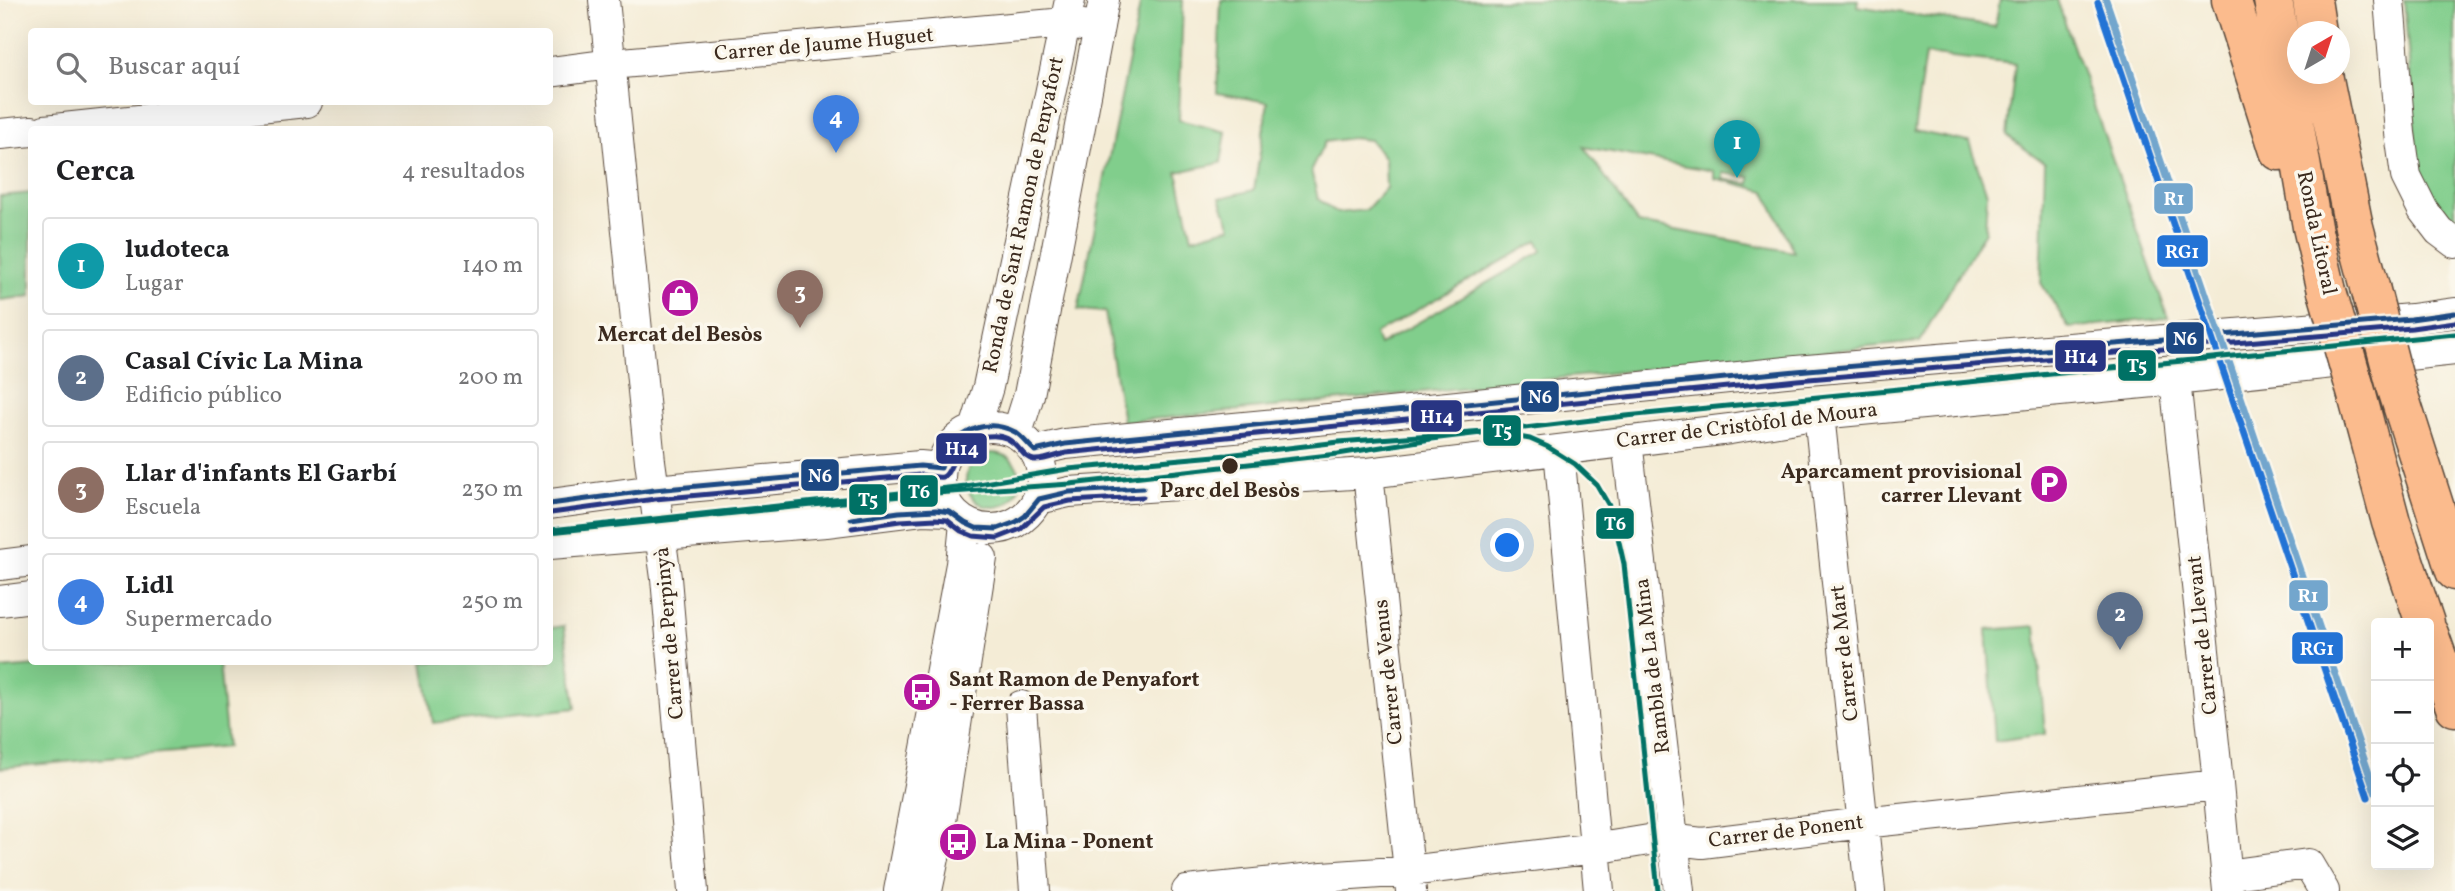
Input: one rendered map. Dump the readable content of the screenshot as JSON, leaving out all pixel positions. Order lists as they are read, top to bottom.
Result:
{
  "streets": {
    "highway": ["Ronda Litoral"],
    "street": [
      "Carrer de Jaume Huguet",
      "Ronda de Sant Ramon de Penyafort",
      "Carrer de Cristòfol de Moura",
      "Carrer de Perpinyà",
      "Carrer de Llevant",
      "Carrer de Mart",
      "Rambla de La Mina",
      "Carrer de Venus",
      "Carrer de Ponent"
    ]
  },
  "crossings": [
    ["Carrer de Jaume Huguet", "Ronda de Sant Ramon de Penyafort"],
    ["Carrer de Jaume Huguet", "Carrer de Perpinyà"],
    ["Ronda de Sant Ramon de Penyafort", "Carrer de Cristòfol de Moura"],
    ["Carrer de Cristòfol de Moura", "Carrer de Llevant"],
    ["Carrer de Cristòfol de Moura", "Carrer de Mart"],
    ["Carrer de Cristòfol de Moura", "Rambla de La Mina"],
    ["Carrer de Cristòfol de Moura", "Carrer de Venus"],
    ["Carrer de Llevant", "Carrer de Ponent"],
    ["Carrer de Mart", "Carrer de Ponent"],
    ["Rambla de La Mina", "Carrer de Ponent"],
    ["Carrer de Venus", "Carrer de Ponent"]
  ],
  "places": {
    "shop": ["Mercat del Besòs"],
    "other": ["Parc del Besòs"],
    "parking": ["Aparcament provisional carrer Llevant"],
    "bus stop": ["Sant Ramon de Penyafort - Ferrer Bassa", "La Mina - Ponent"]
  },
  "lines": [
    "transit line R1",
    "transit line RG1",
    "transit line N6",
    "transit line H14",
    "transit line T5",
    "transit line T6"
  ],
  "north": "top right",
  "page": {
    "search": "Buscar aquí",
    "pins": [
      "4",
      "1",
      "3",
      "2"
    ],
    "heading": ["Cerca", "4 resultados"],
    "list": [
      {
        "mark": "1",
        "name": "ludoteca",
        "note": "Lugar",
        "value": "140 m"
      },
      {
        "mark": "2",
        "name": "Casal Cívic La Mina",
        "note": "Edificio público",
        "value": "200 m"
      },
      {
        "mark": "3",
        "name": "Llar d'infants El Garbí",
        "note": "Escuela",
        "value": "230 m"
      },
      {
        "mark": "4",
        "name": "Lidl",
        "note": "Supermercado",
        "value": "250 m"
      }
    ],
    "map_buttons": ["+", "−"]
  }
}
